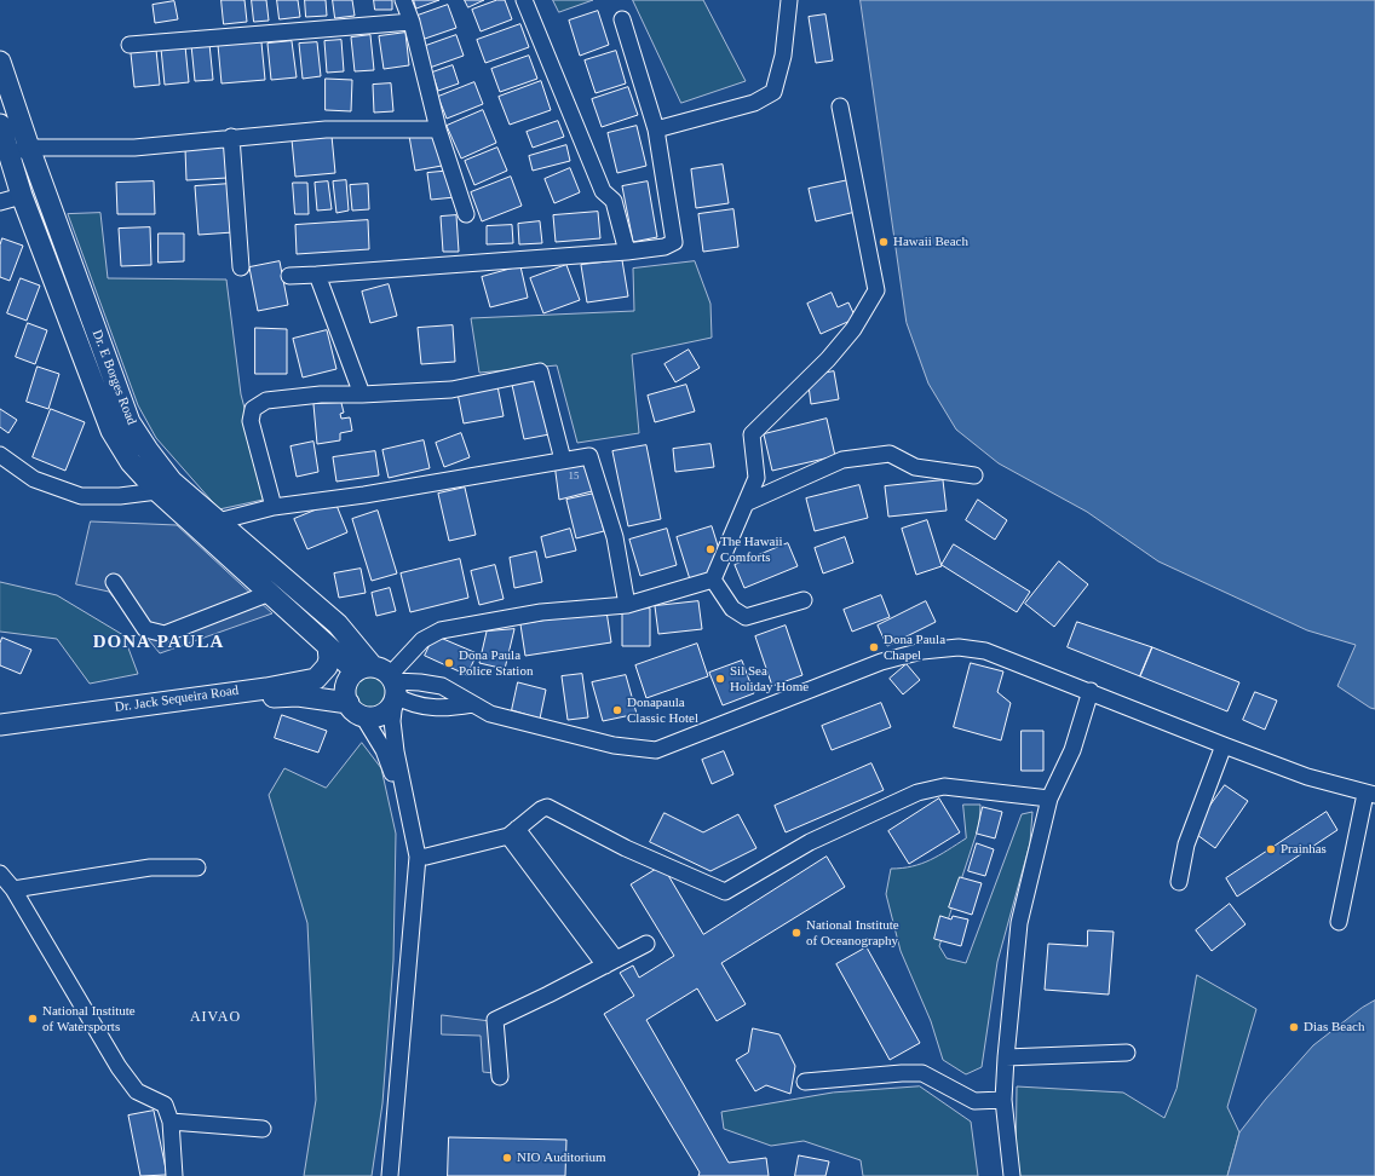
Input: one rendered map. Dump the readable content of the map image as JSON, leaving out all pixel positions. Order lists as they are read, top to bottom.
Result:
{
  "streets": {
    "main road": ["Dr. E Borges Road", "Dr. Jack Sequeira Road"]
  },
  "crossings": [
    ["Dr. E Borges Road", "Dr. Jack Sequeira Road"]
  ],
  "districts": ["DONA PAULA", "AIVAO"],
  "places": [
    "Hawaii Beach",
    "The Hawaii Comforts",
    "Dona Paula Chapel",
    "Dona Paula Police Station",
    "Sil Sea Holiday Home",
    "Donapaula Classic Hotel",
    "Prainhas",
    "National Institute of Oceanography",
    "National Institute of Watersports",
    "Dias Beach",
    "NIO Auditorium"
  ],
  "house_numbers": ["15"]
}
